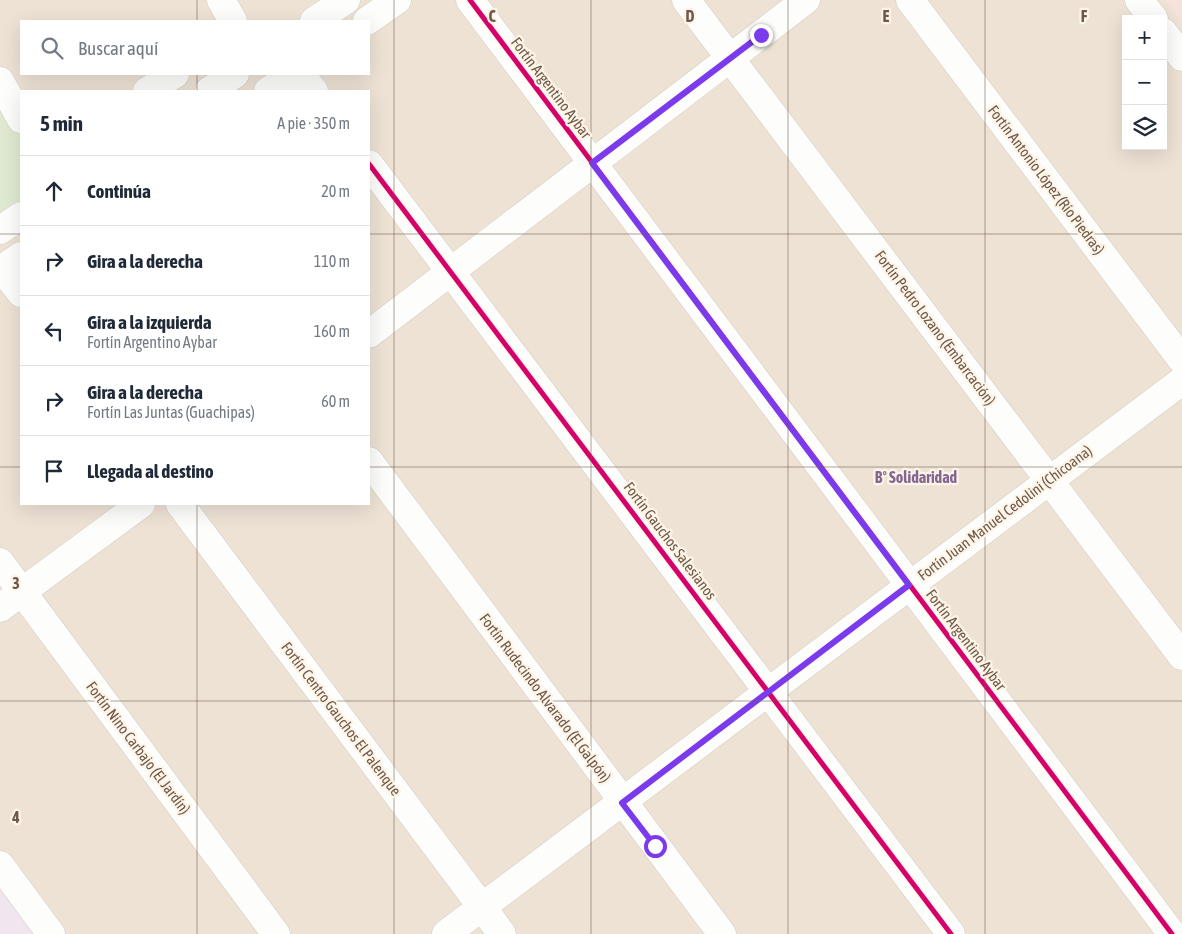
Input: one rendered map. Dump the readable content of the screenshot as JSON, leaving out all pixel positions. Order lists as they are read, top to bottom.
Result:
{
  "streets": {
    "street": [
      "Fortín Argentino Aybar",
      "Fortín Antonio López (Río Piedras)",
      "Fortín Pedro Lozano (Embarcación)",
      "Fortín Juan Manuel Cedolini (Chicoana)",
      "Fortín Gauchos Salesianos",
      "Fortín Rudecindo Alvarado (El Galpón)",
      "Fortín Centro Gauchos El Palenque",
      "Fortín Nino Carbajo (El Jardín)"
    ]
  },
  "crossings": [
    ["Fortín Argentino Aybar", "Fortín Juan Manuel Cedolini (Chicoana)"],
    ["Fortín Pedro Lozano (Embarcación)", "Fortín Juan Manuel Cedolini (Chicoana)"],
    ["Fortín Juan Manuel Cedolini (Chicoana)", "Fortín Gauchos Salesianos"],
    ["Fortín Juan Manuel Cedolini (Chicoana)", "Fortín Rudecindo Alvarado (El Galpón)"],
    ["Fortín Juan Manuel Cedolini (Chicoana)", "Fortín Centro Gauchos El Palenque"]
  ],
  "districts": ["B° Solidaridad"],
  "page": {
    "map_buttons": ["+", "−"],
    "search": "Buscar aquí",
    "heading": ["5 min", "A pie · 350 m"],
    "list": [
      ["Continúa", "20 m"],
      ["Gira a la derecha", "110 m"],
      ["Gira a la izquierda", "Fortín Argentino Aybar", "160 m"],
      ["Gira a la derecha", "Fortín Las Juntas (Guachipas)", "60 m"],
      "Llegada al destino"
    ]
  },
  "grid": {
    "columns": [
      "C",
      "D",
      "E",
      "F"
    ],
    "rows": ["3", "4"]
  }
}
